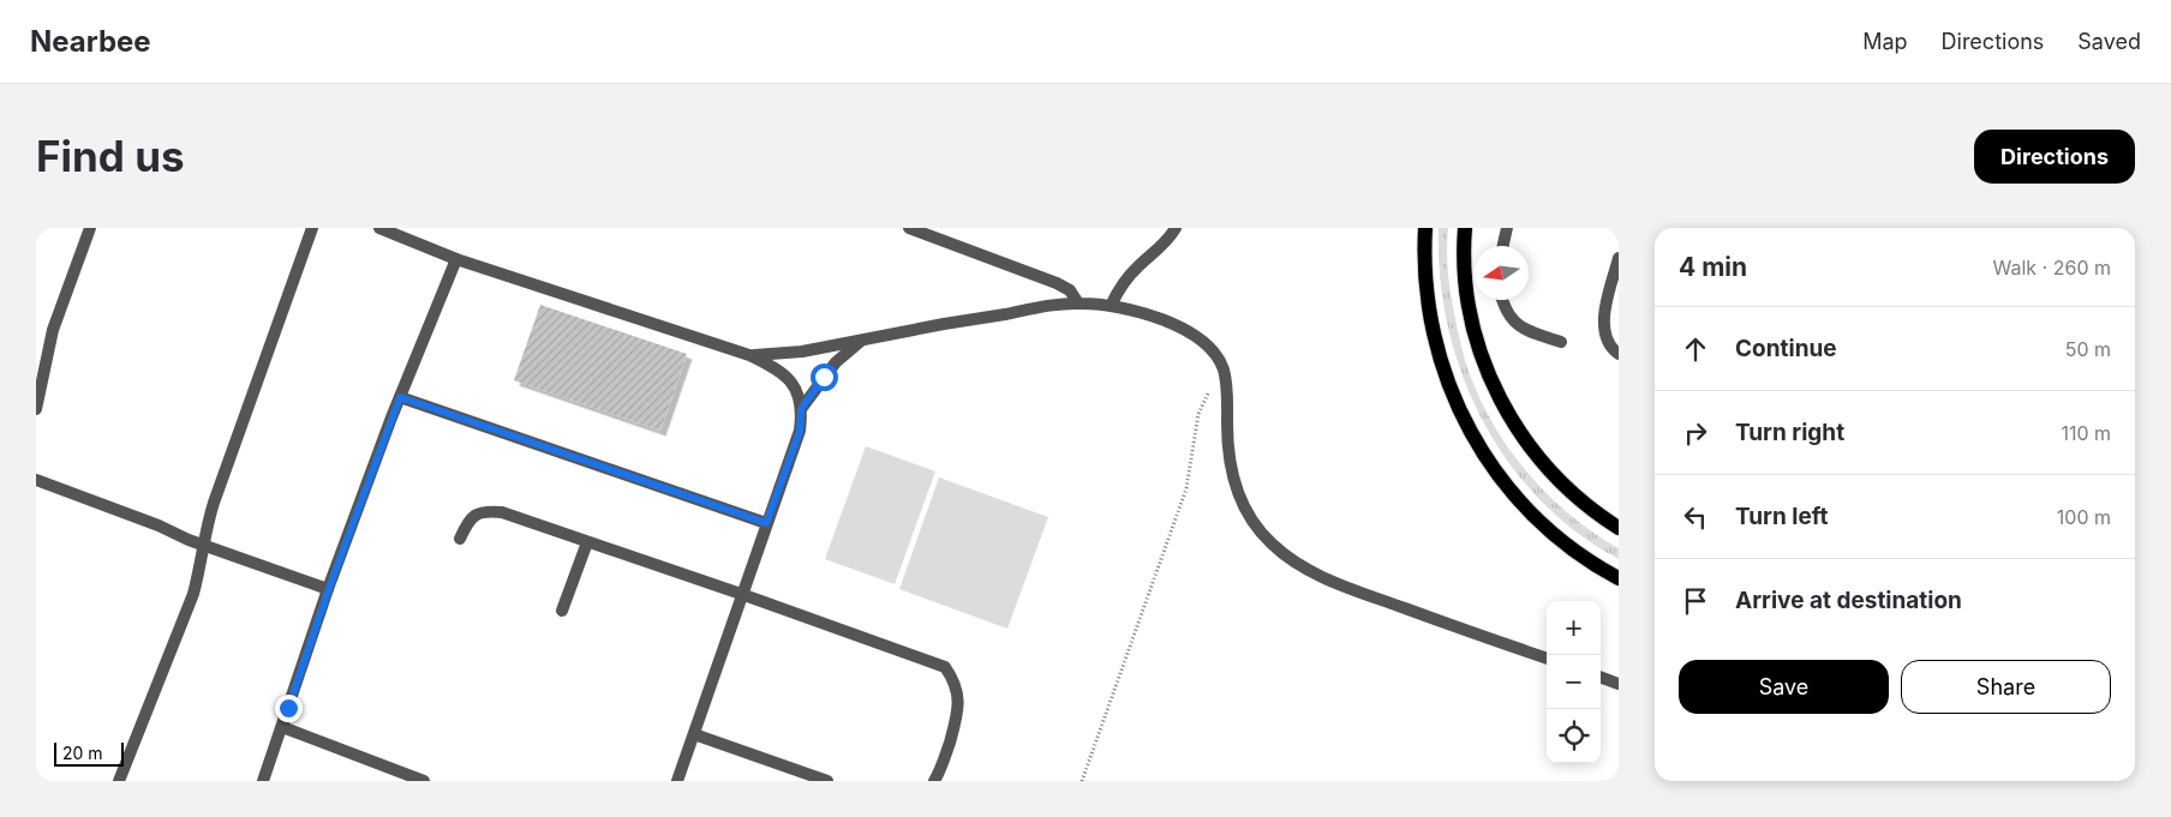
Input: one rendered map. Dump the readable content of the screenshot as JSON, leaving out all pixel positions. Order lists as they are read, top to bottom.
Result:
{
  "scale_bar": "20 m",
  "north": "left",
  "page": {
    "header": "Nearbee",
    "nav": ["Map", "Directions", "Saved"],
    "buttons": [
      "Directions",
      ["Save", "Share"]
    ],
    "title": "Find us",
    "heading": ["4 min", "Walk · 260 m"],
    "list": [
      ["Continue", "50 m"],
      ["Turn right", "110 m"],
      ["Turn left", "100 m"],
      "Arrive at destination"
    ],
    "map_buttons": ["+", "−"],
    "scale": "20 m"
  }
}
